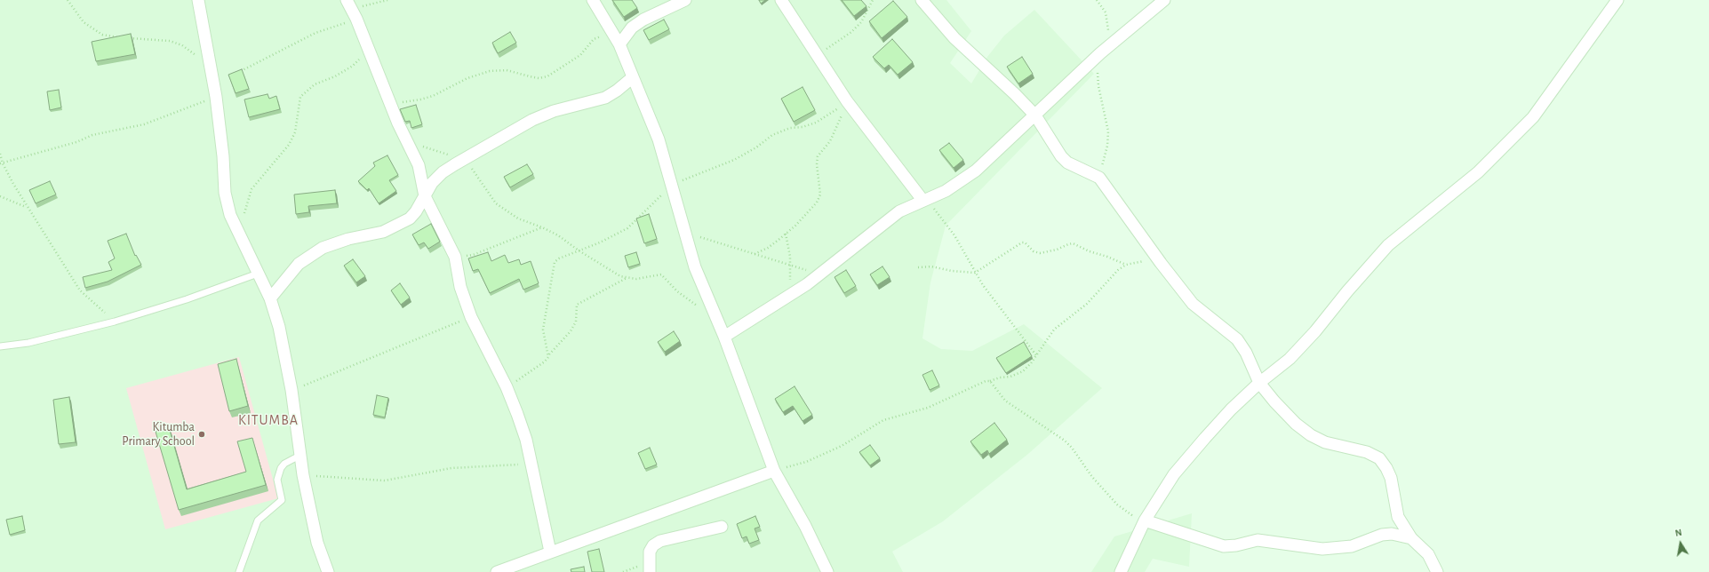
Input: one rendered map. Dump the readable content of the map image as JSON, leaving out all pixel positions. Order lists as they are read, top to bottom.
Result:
{
  "districts": ["KITUMBA"],
  "places": ["Kitumba Primary School"],
  "north": "top"
}
